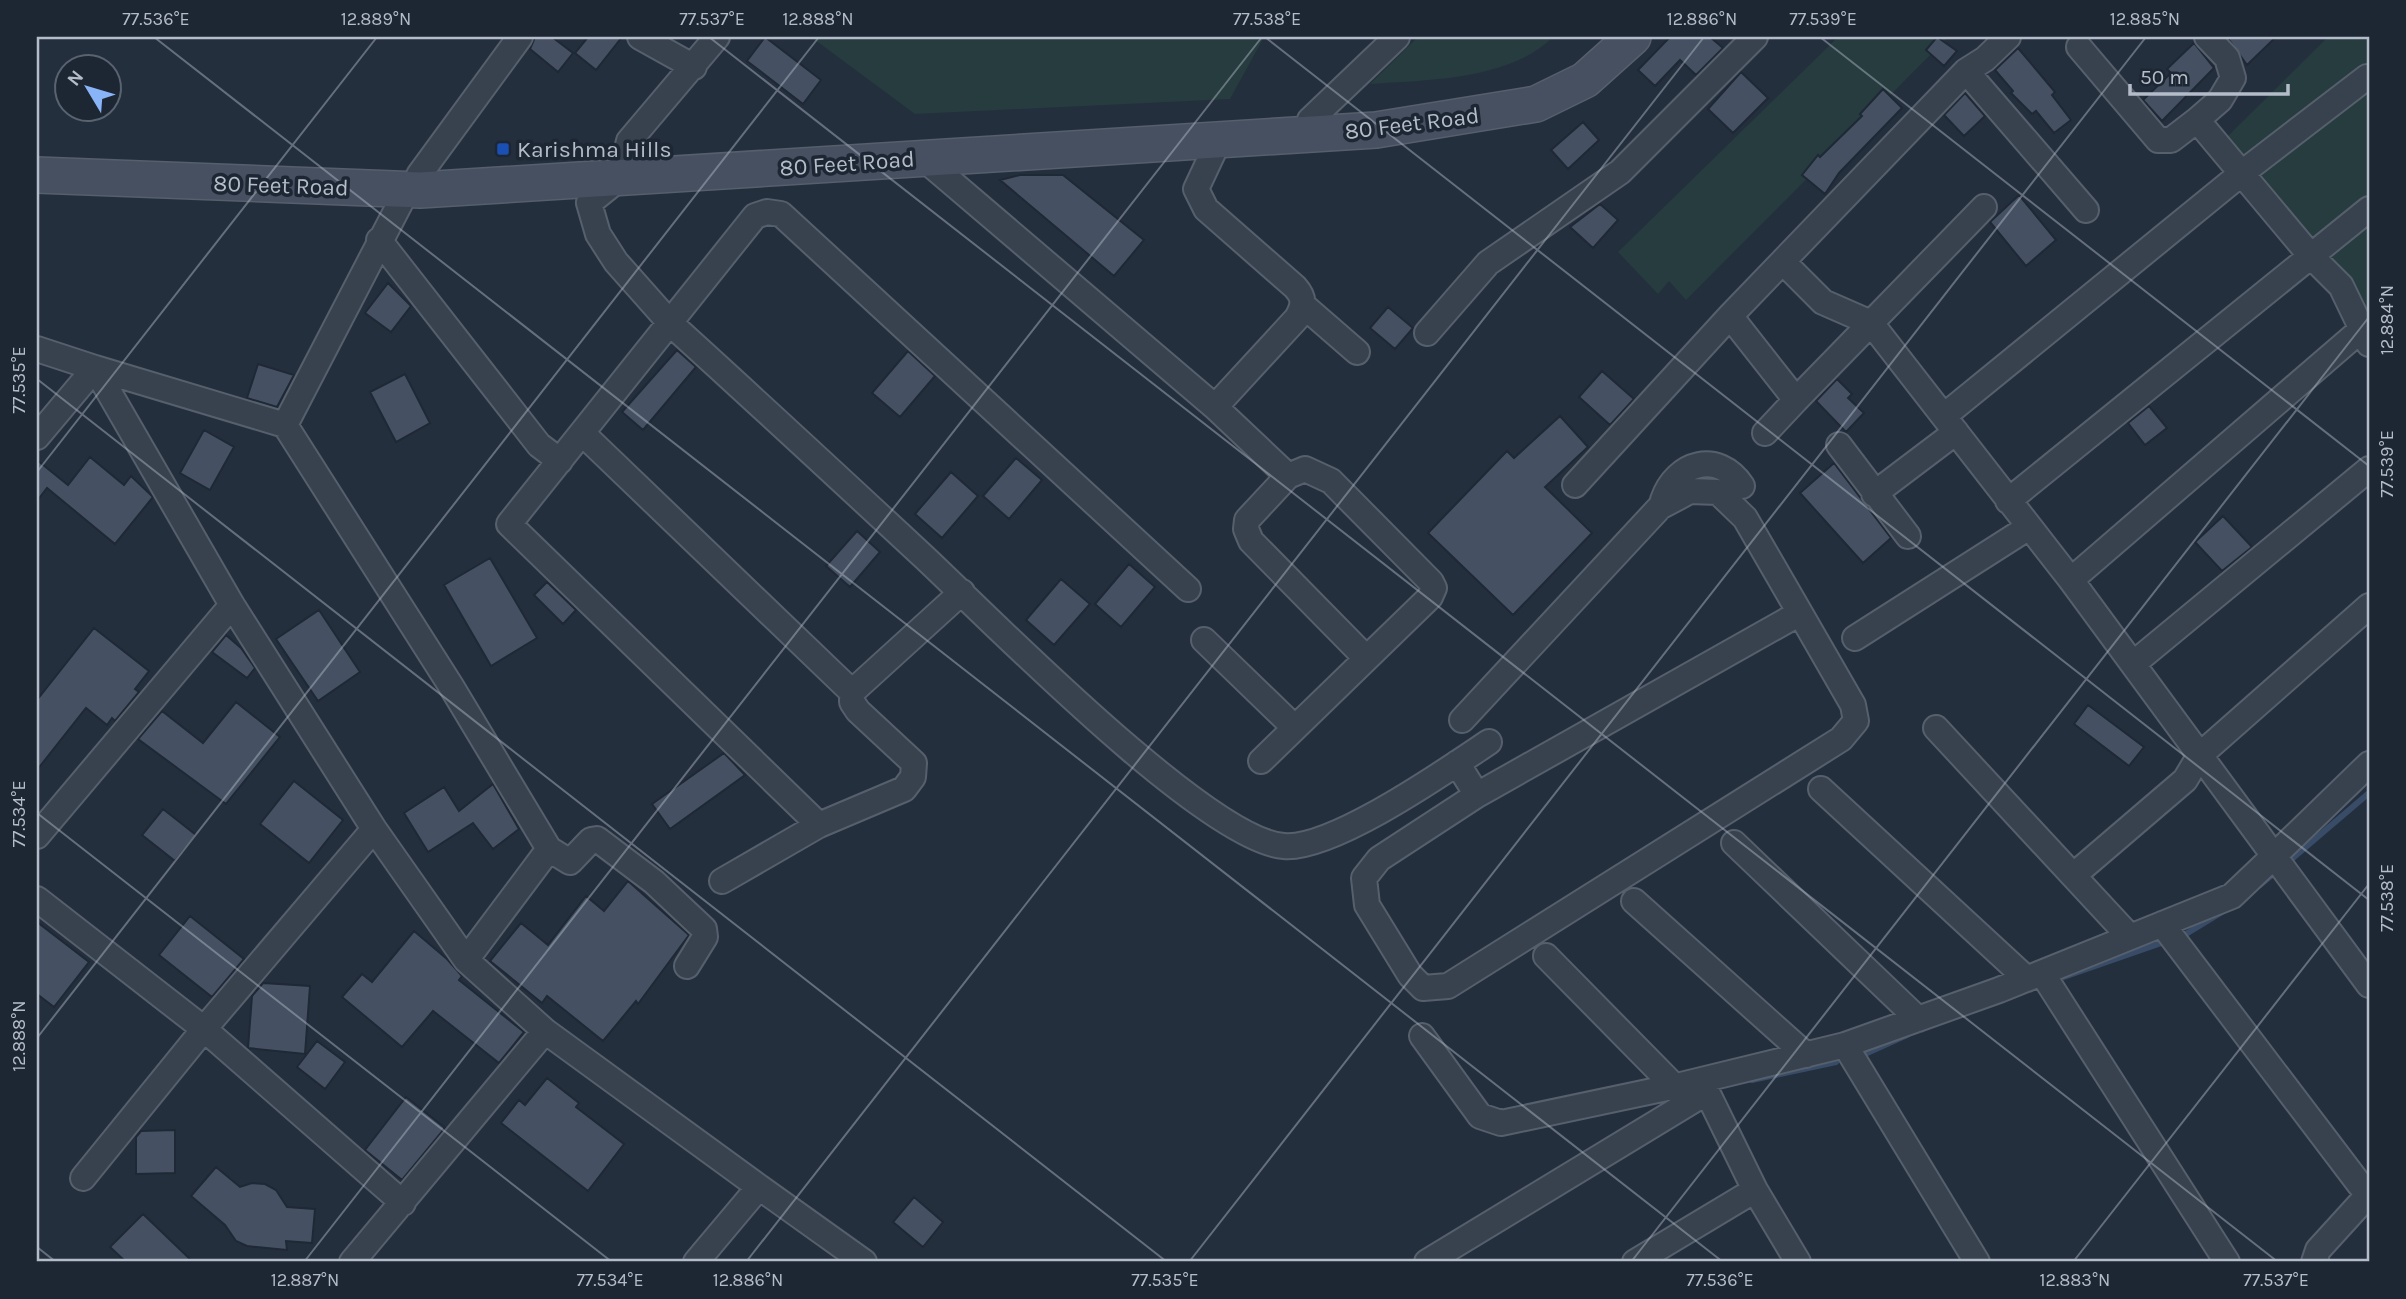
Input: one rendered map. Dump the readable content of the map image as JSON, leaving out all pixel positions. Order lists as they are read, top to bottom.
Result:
{
  "streets": {
    "main road": ["80 Feet Road"]
  },
  "places": {
    "transit": ["Karishma Hills"]
  },
  "scale_bar": "50 m",
  "north": "top left",
  "coordinates": [
    "77.536°E",
    "12.889°N",
    "77.537°E",
    "12.888°N",
    "77.538°E",
    "12.886°N",
    "77.539°E",
    "12.885°N",
    "12.884°N",
    "77.535°E",
    "77.534°E",
    "12.887°N",
    "12.883°N"
  ]
}
